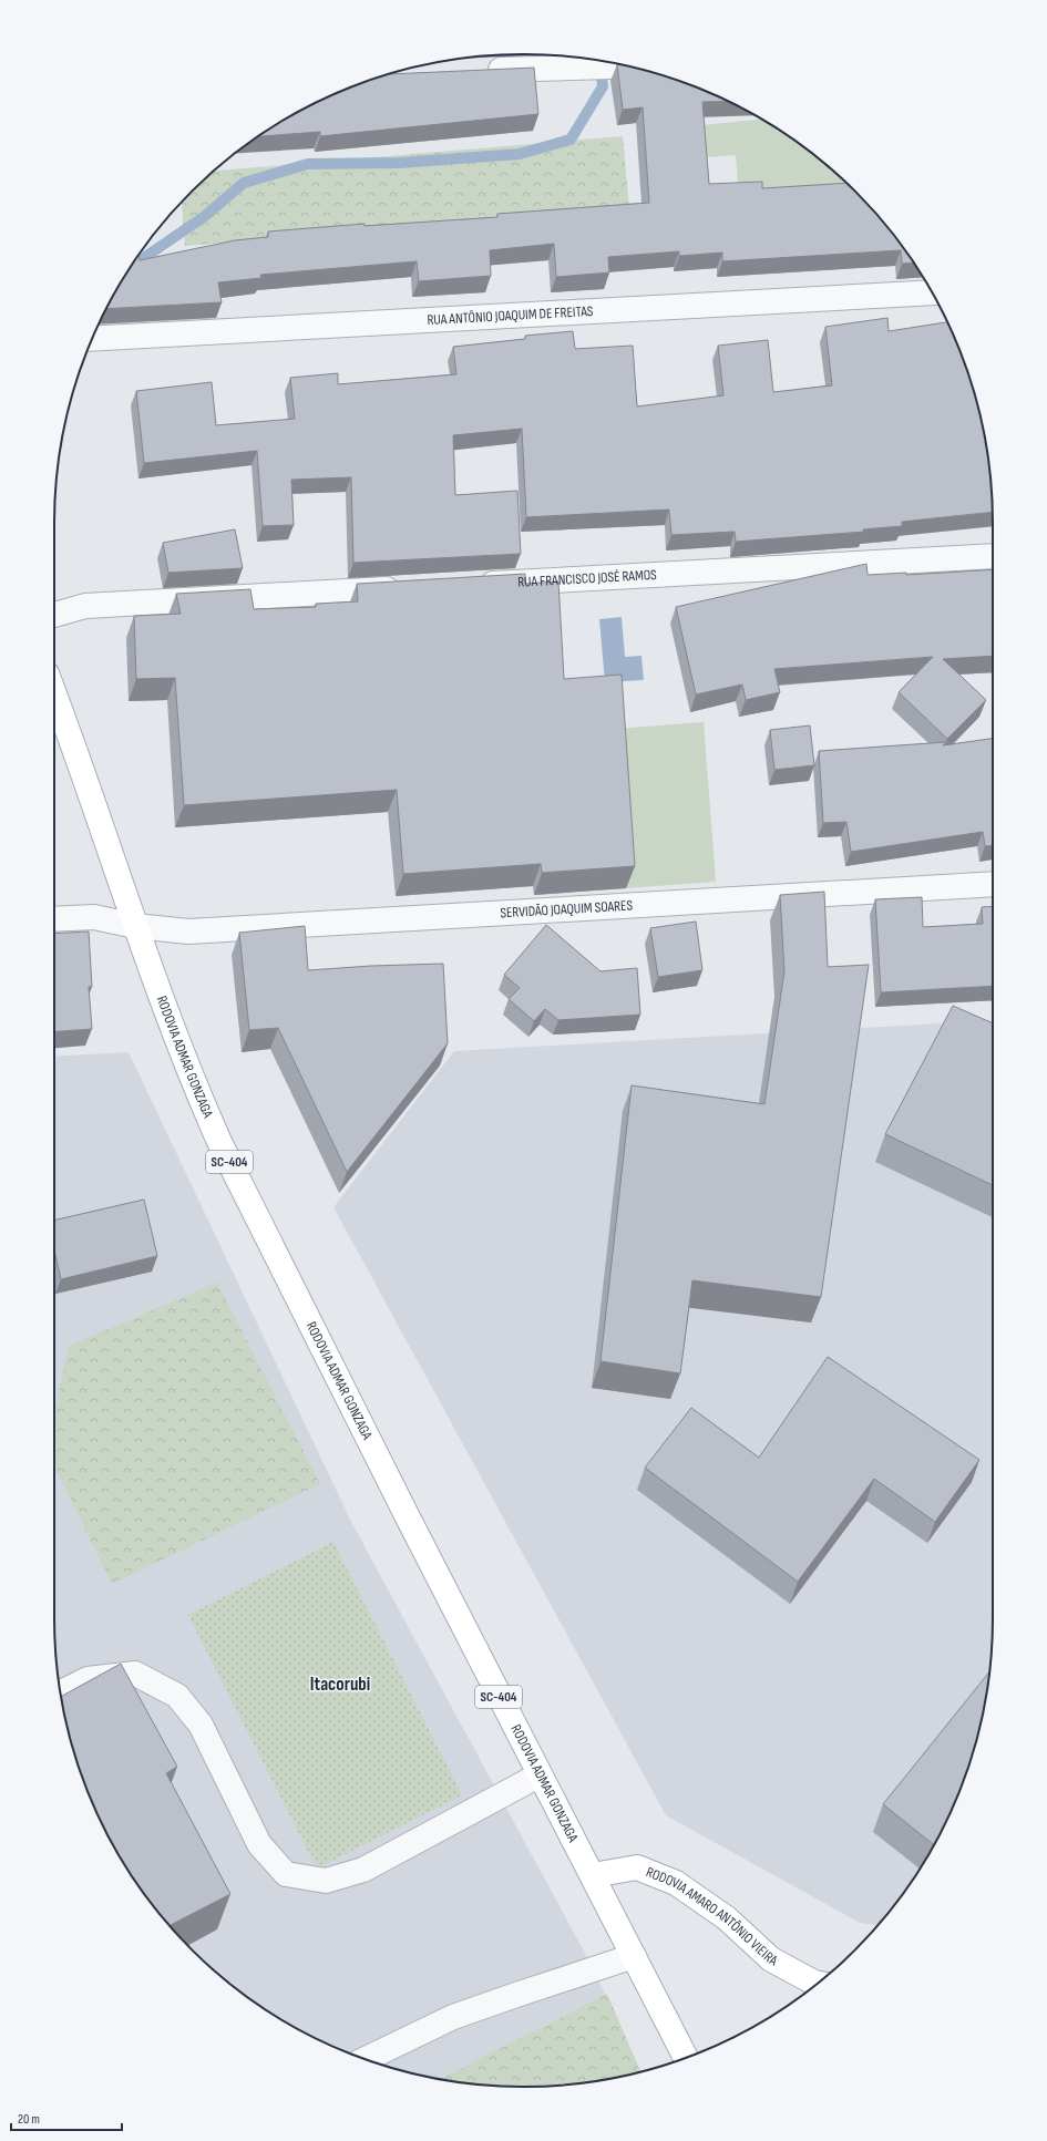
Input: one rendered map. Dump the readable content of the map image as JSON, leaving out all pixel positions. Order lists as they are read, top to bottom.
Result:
{
  "streets": {
    "main road": ["RODOVIA ADMAR GONZAGA", "SC-404", "RODOVIA AMARO ANTÔNIO VIEIRA"],
    "lane": ["RUA ANTÔNIO JOAQUIM DE FREITAS", "RUA FRANCISCO JOSÉ RAMOS", "SERVIDÃO JOAQUIM SOARES"]
  },
  "crossings": [
    ["SERVIDÃO JOAQUIM SOARES", "RODOVIA ADMAR GONZAGA"],
    ["RODOVIA ADMAR GONZAGA", "RODOVIA AMARO ANTÔNIO VIEIRA"]
  ],
  "districts": ["Itacorubi"],
  "scale_bar": "20 m"
}
